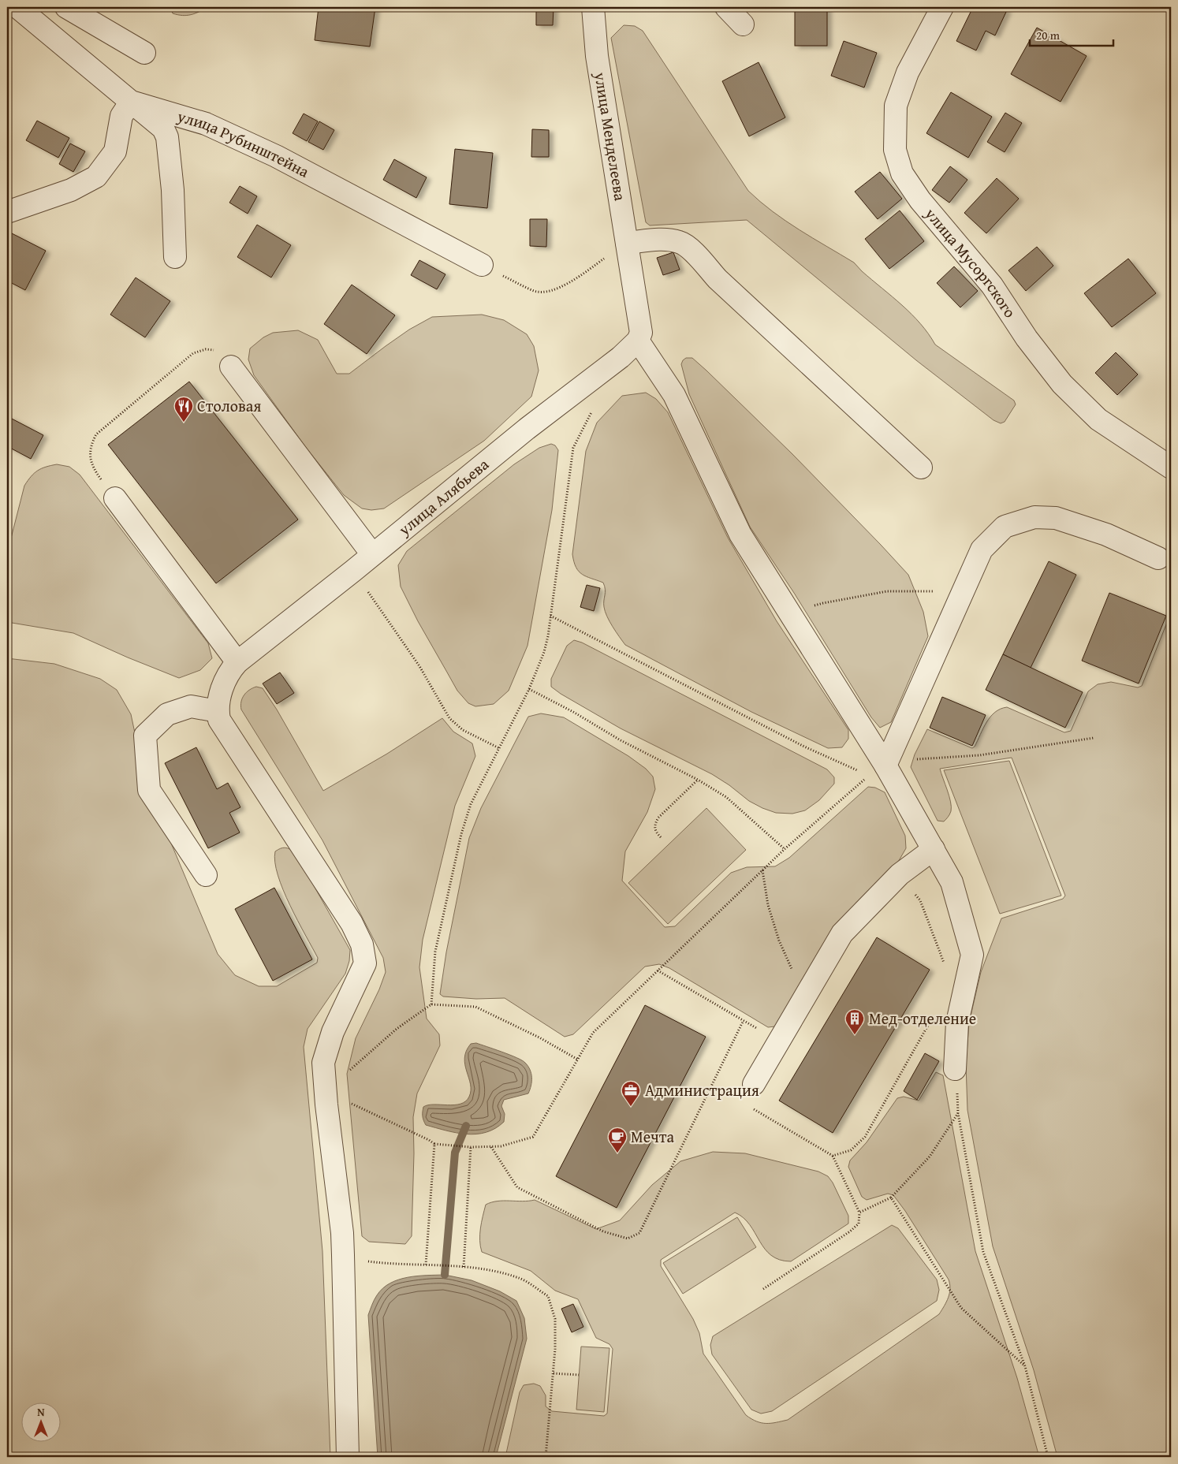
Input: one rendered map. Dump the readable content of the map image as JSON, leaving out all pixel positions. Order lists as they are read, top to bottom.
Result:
{
  "streets": {
    "street": [
      "улица Менделеева",
      "улица Рубинштейна",
      "улица Мусоргского",
      "улица Алябьева"
    ]
  },
  "crossings": [
    ["улица Менделеева", "улица Алябьева"]
  ],
  "places": {
    "restaurant": ["Столовая"],
    "building": ["Мед-отделение"],
    "office": ["Администрация"],
    "cafe": ["Мечта"]
  },
  "scale_bar": "20 m",
  "north": "top"
}
